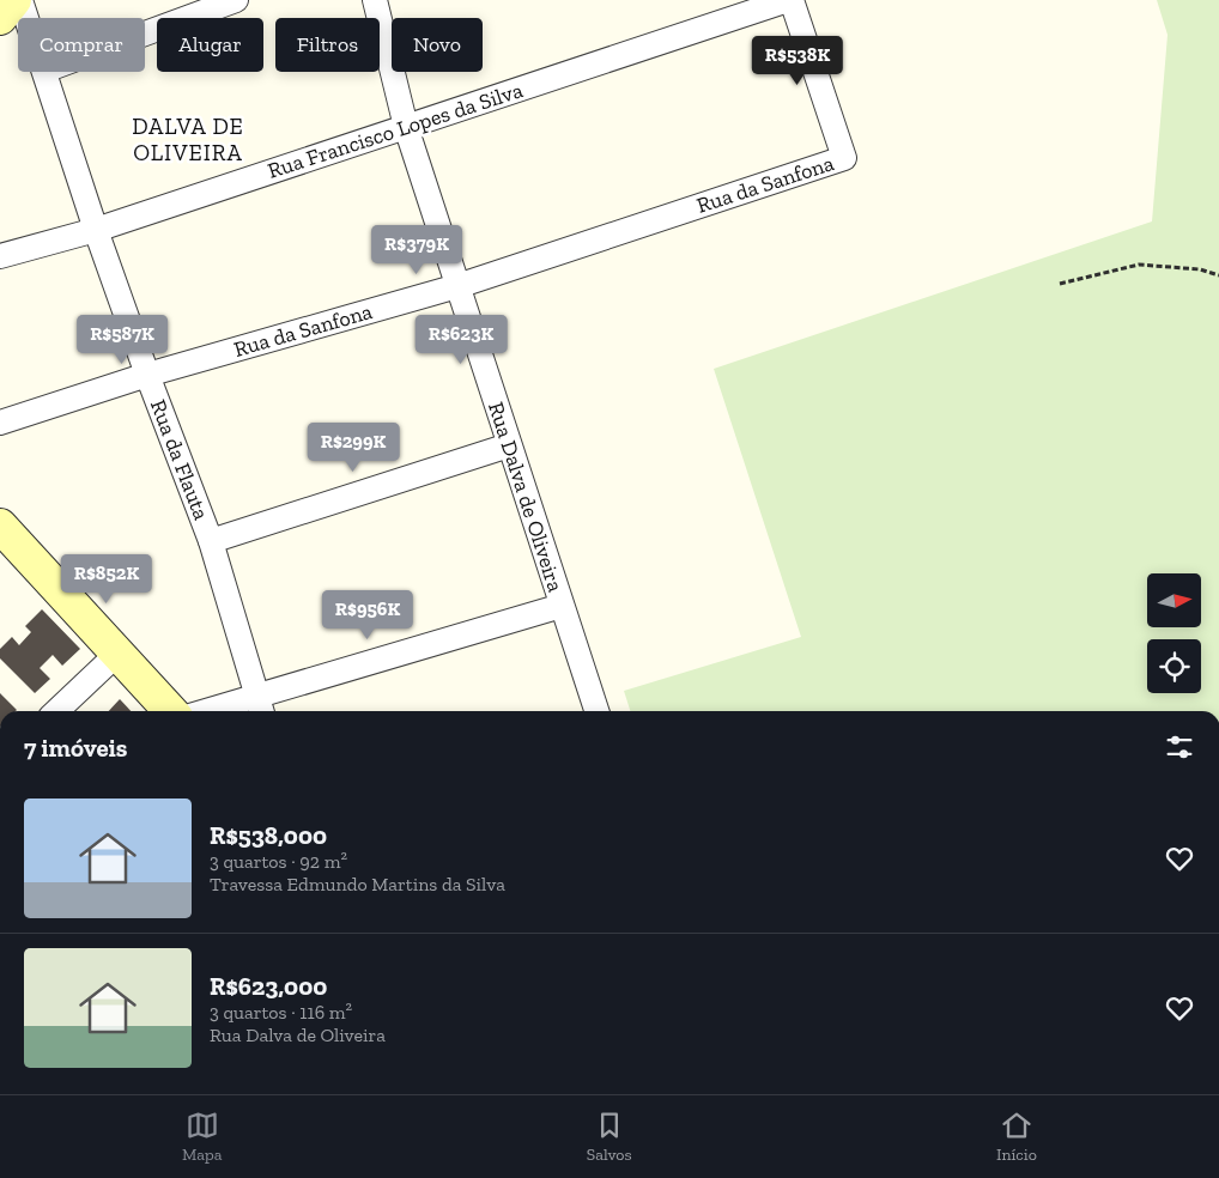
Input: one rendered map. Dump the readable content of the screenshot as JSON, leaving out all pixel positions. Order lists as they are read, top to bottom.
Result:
{
  "streets": {
    "street": [
      "Rua Francisco Lopes da Silva",
      "Rua da Sanfona",
      "Rua da Flauta",
      "Rua Dalva de Oliveira"
    ]
  },
  "crossings": [
    ["Rua Francisco Lopes da Silva", "Rua da Sanfona"],
    ["Rua Francisco Lopes da Silva", "Rua da Flauta"],
    ["Rua Francisco Lopes da Silva", "Rua Dalva de Oliveira"],
    ["Rua da Sanfona", "Rua da Flauta"],
    ["Rua da Sanfona", "Rua Dalva de Oliveira"]
  ],
  "districts": ["DALVA DE OLIVEIRA"],
  "north": "right",
  "page": {
    "chip": [
      "Comprar",
      "Alugar",
      "Filtros",
      "Novo"
    ],
    "price": [
      "R$538K",
      "R$379K",
      "R$587K",
      "R$623K",
      "R$299K",
      "R$852K",
      "R$956K"
    ],
    "heading": "7 imóveis",
    "list": [
      {
        "name": "R$538,000",
        "note": "3 quartos · 92 m² · Travessa Edmundo Martins da Silva"
      },
      {
        "name": "R$623,000",
        "note": "3 quartos · 116 m² · Rua Dalva de Oliveira"
      }
    ],
    "tabs": ["Mapa", "Salvos", "Início"]
  }
}
